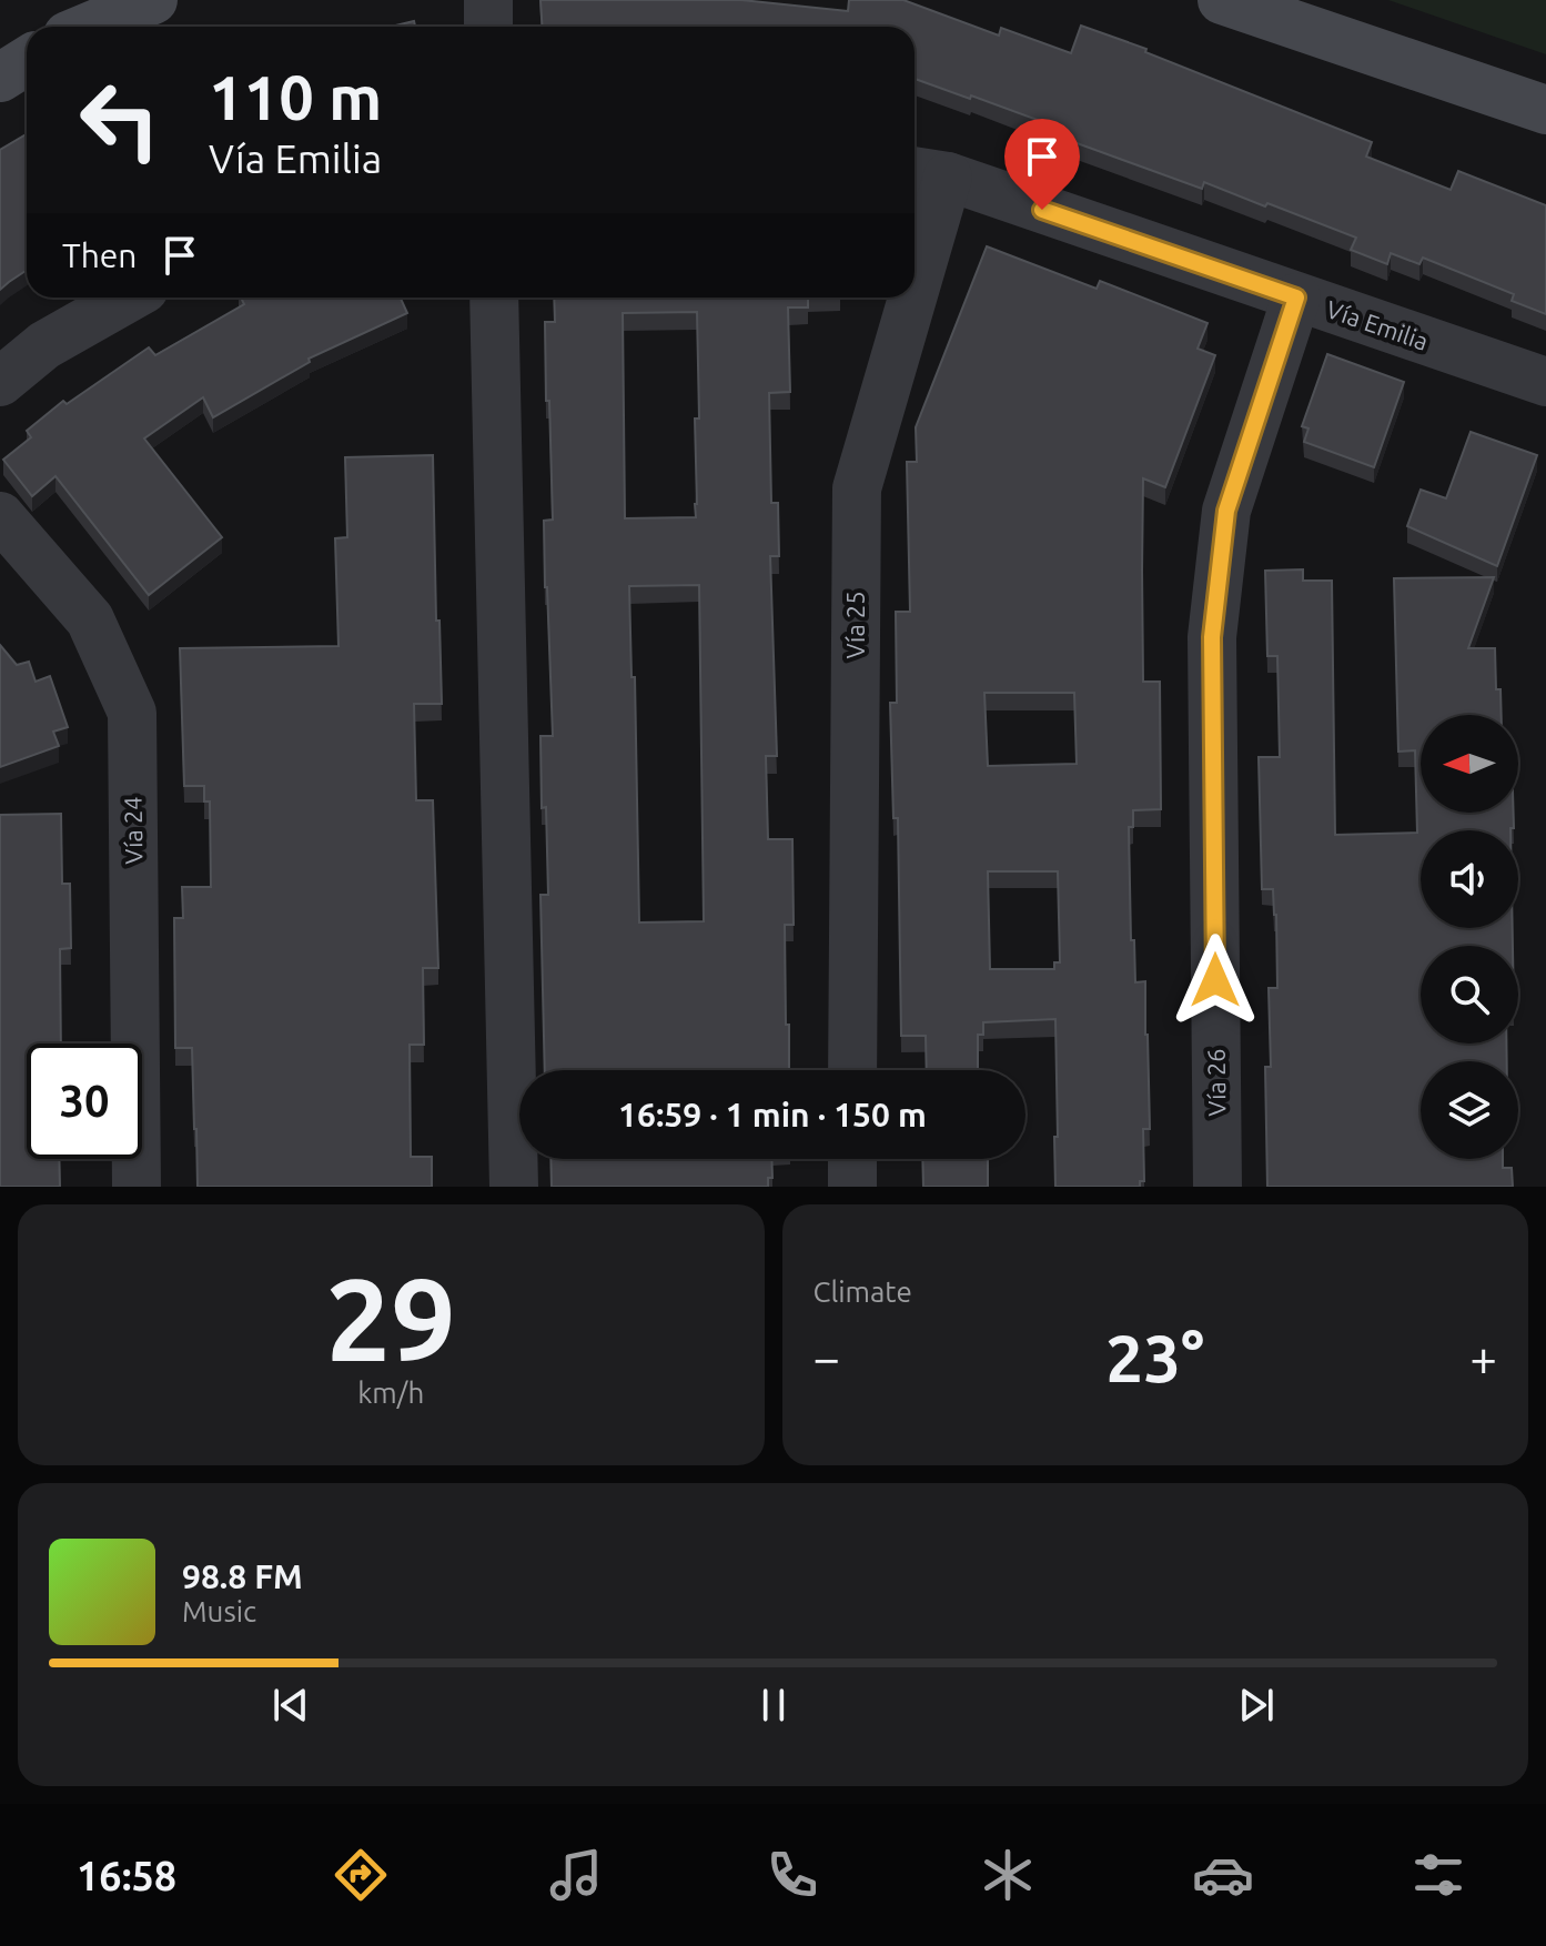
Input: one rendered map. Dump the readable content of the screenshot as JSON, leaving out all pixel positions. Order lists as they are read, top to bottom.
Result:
{
  "streets": {
    "street": [
      "Vía Emilia",
      "Vía 25",
      "Vía 24",
      "Vía 26"
    ]
  },
  "crossings": [
    ["Vía Emilia", "Vía 25"],
    ["Vía Emilia", "Vía 26"]
  ],
  "north": "left",
  "page": {
    "turn": ["110 m", "Vía Emilia"],
    "then": "Then",
    "limit": "30",
    "trip": "16:59 · 1 min · 150 m",
    "tile": [
      ["29", "km/h"],
      "Climate"
    ],
    "heat": ["−", "23°", "+"],
    "song": ["98.8 FM", "Music"],
    "tabs": "16:58"
  }
}
